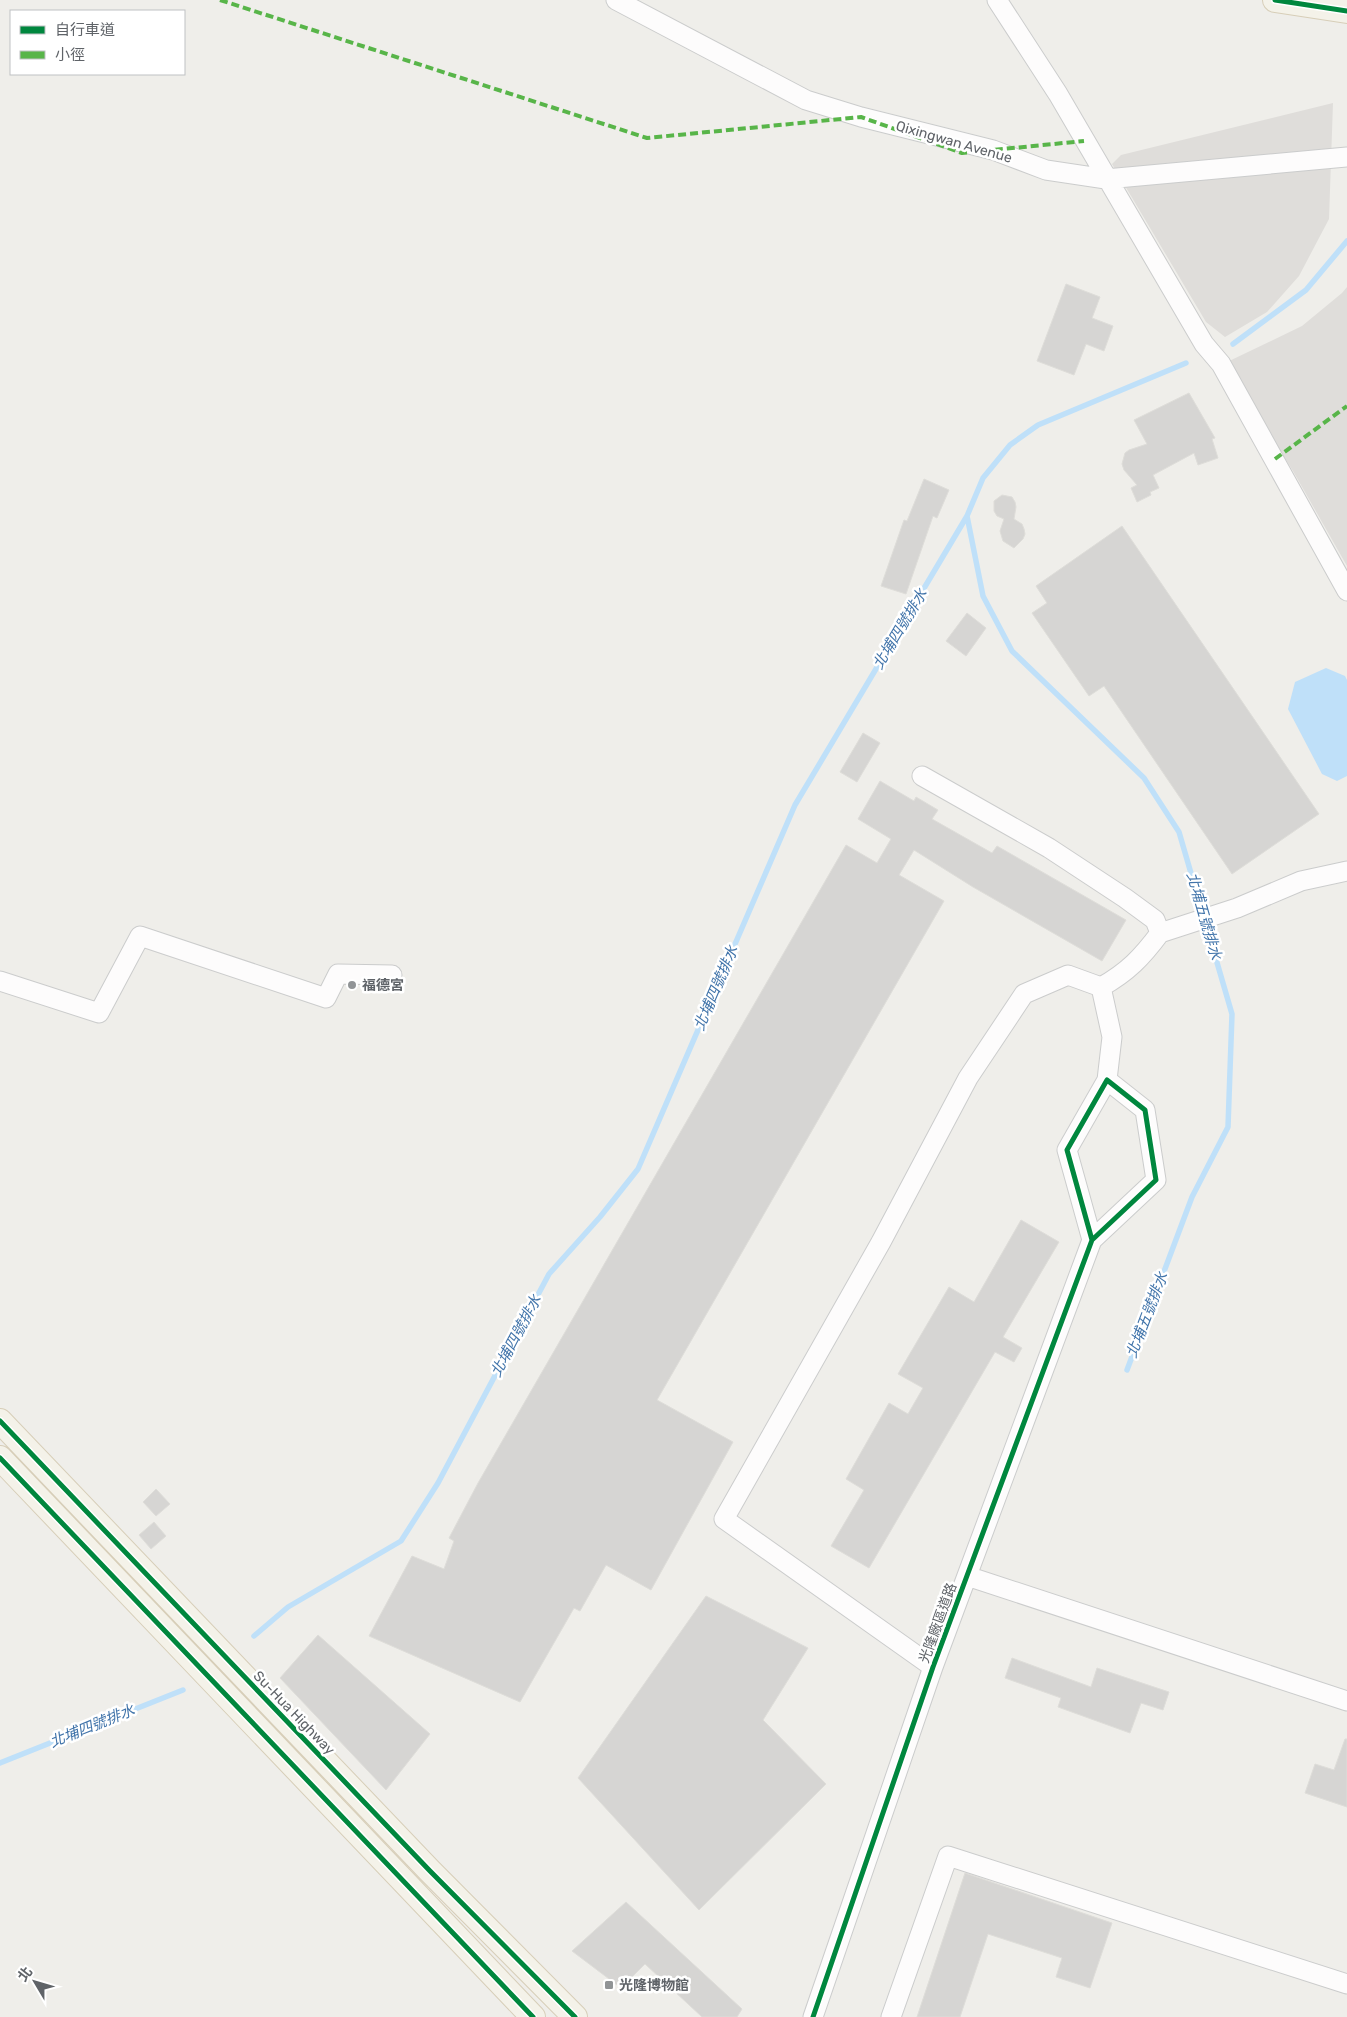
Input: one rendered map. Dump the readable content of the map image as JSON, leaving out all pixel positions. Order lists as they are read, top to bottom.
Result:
{
  "streets": {
    "main road": ["Su-Hua Highway"],
    "street": ["Qixingwan Avenue", "光隆廠區道路"]
  },
  "water": ["北埔四號排水", "北埔五號排水"],
  "places": {
    "other": ["福德宮"],
    "transit": ["光隆博物館"]
  },
  "legend": ["自行車道", "小徑"],
  "north": "top left"
}
